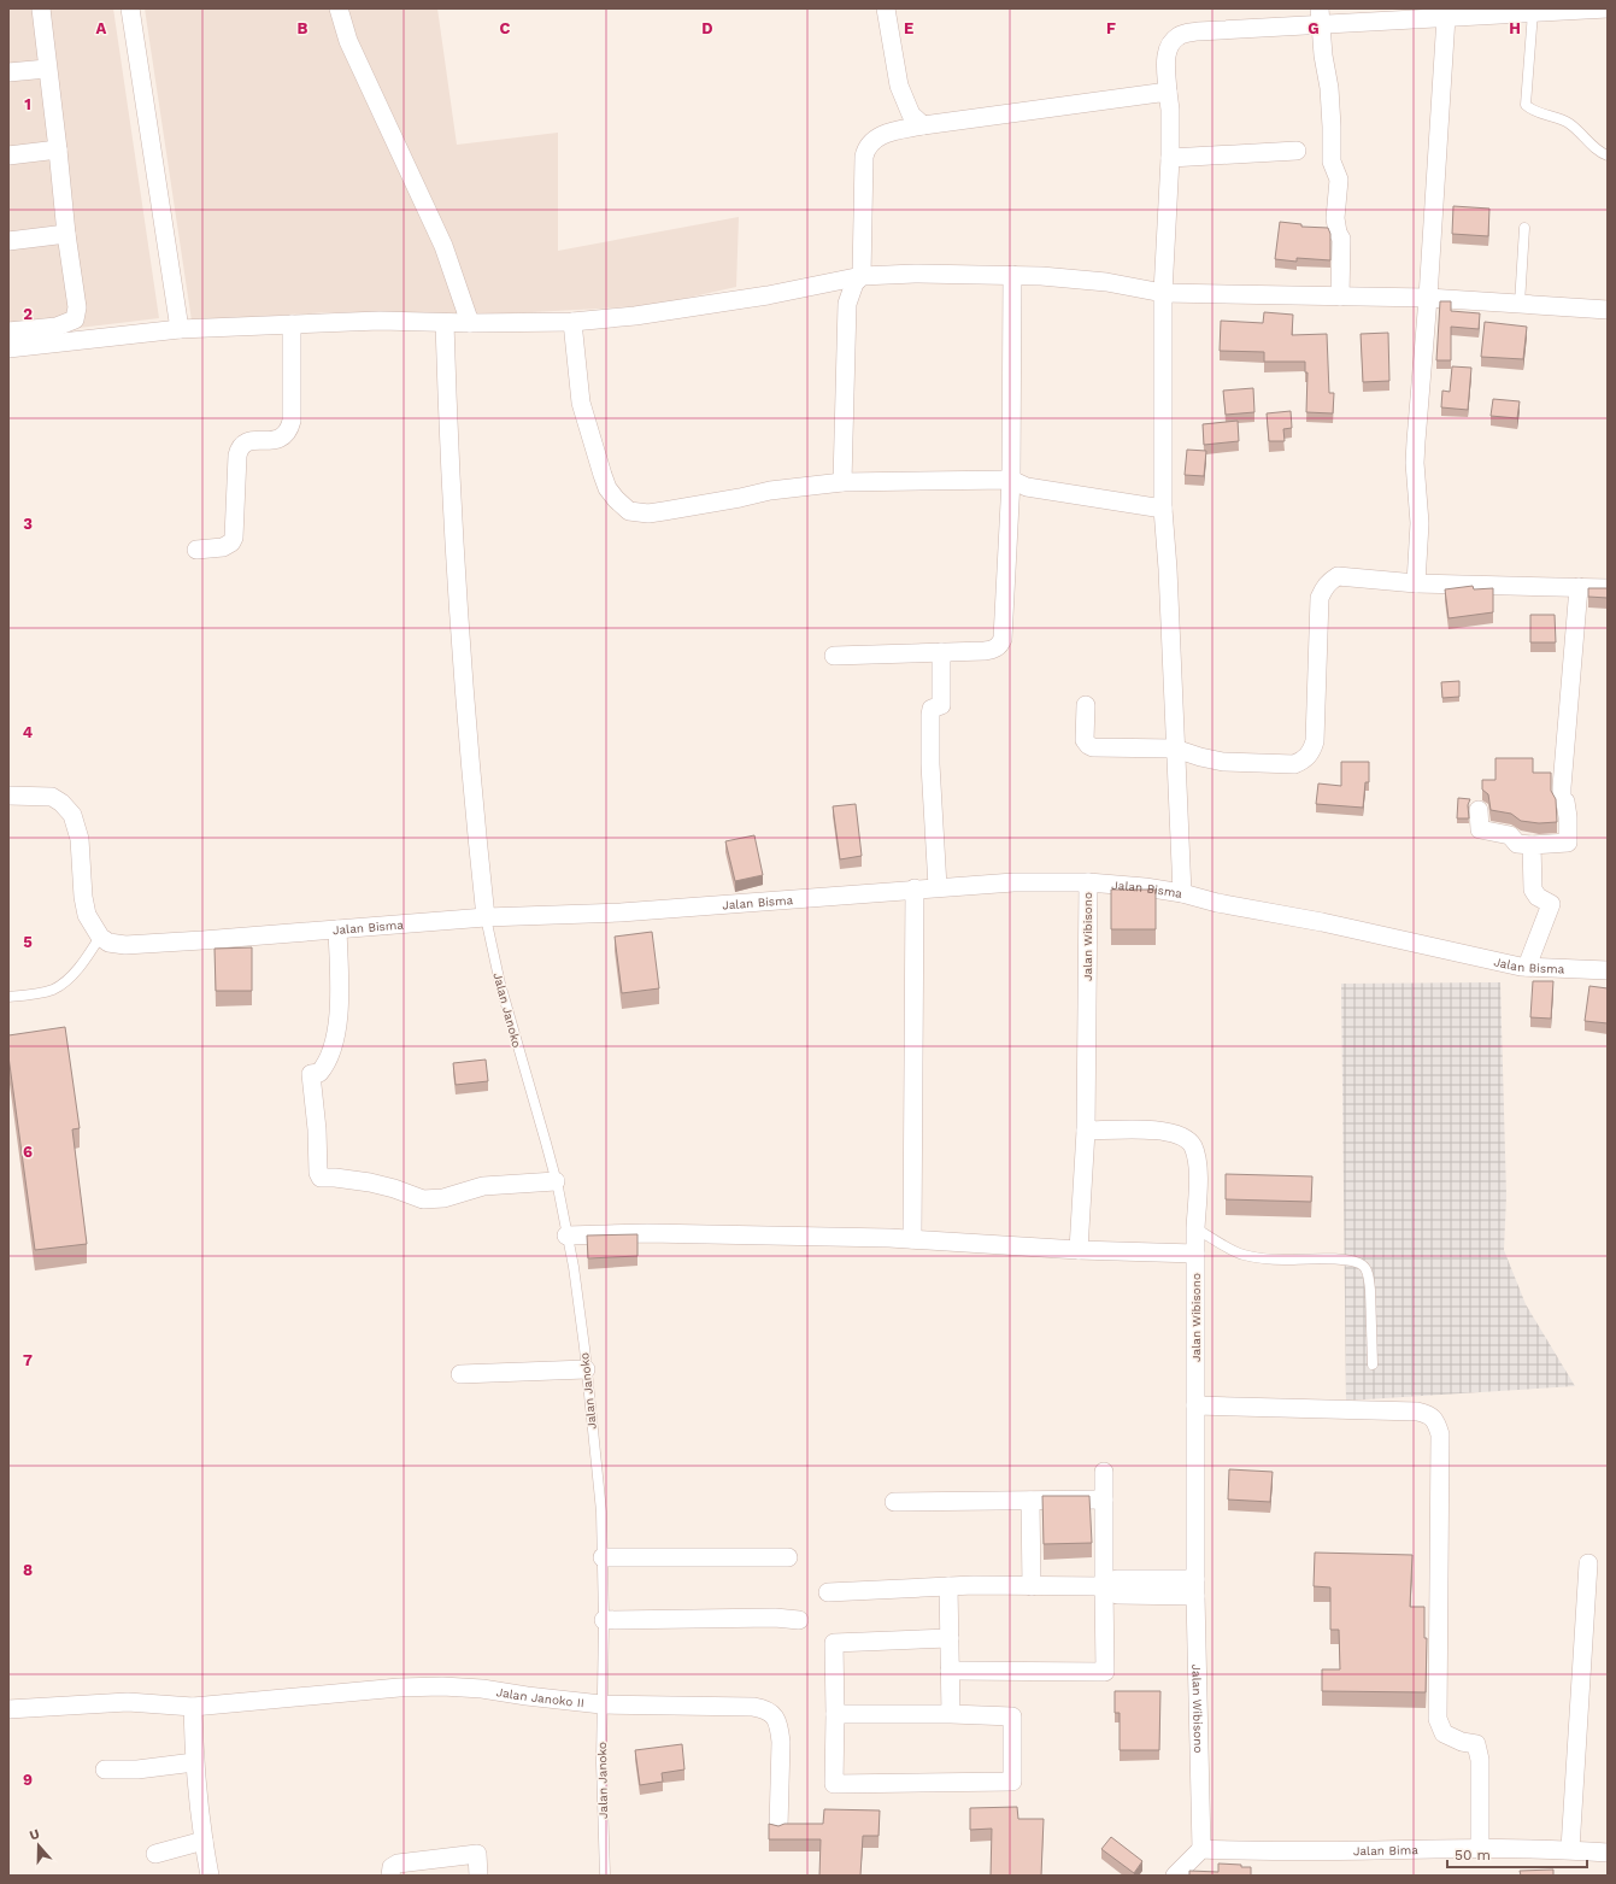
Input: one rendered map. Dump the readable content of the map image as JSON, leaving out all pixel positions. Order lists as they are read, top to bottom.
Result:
{
  "streets": {
    "street": [
      "Jalan Bisma",
      "Jalan Wibisono",
      "Jalan Janoko II",
      "Jalan Bima"
    ],
    "lane": ["Jalan Janoko"]
  },
  "crossings": [
    ["Jalan Bisma", "Jalan Wibisono"],
    ["Jalan Bisma", "Jalan Janoko"],
    ["Jalan Wibisono", "Jalan Bima"],
    ["Jalan Janoko", "Jalan Janoko II"]
  ],
  "scale_bar": "50 m",
  "north": "top",
  "grid": {
    "columns": [
      "A",
      "B",
      "C",
      "D",
      "E",
      "F",
      "G",
      "H"
    ],
    "rows": [
      "1",
      "2",
      "3",
      "4",
      "5",
      "6",
      "7",
      "8",
      "9"
    ]
  }
}
